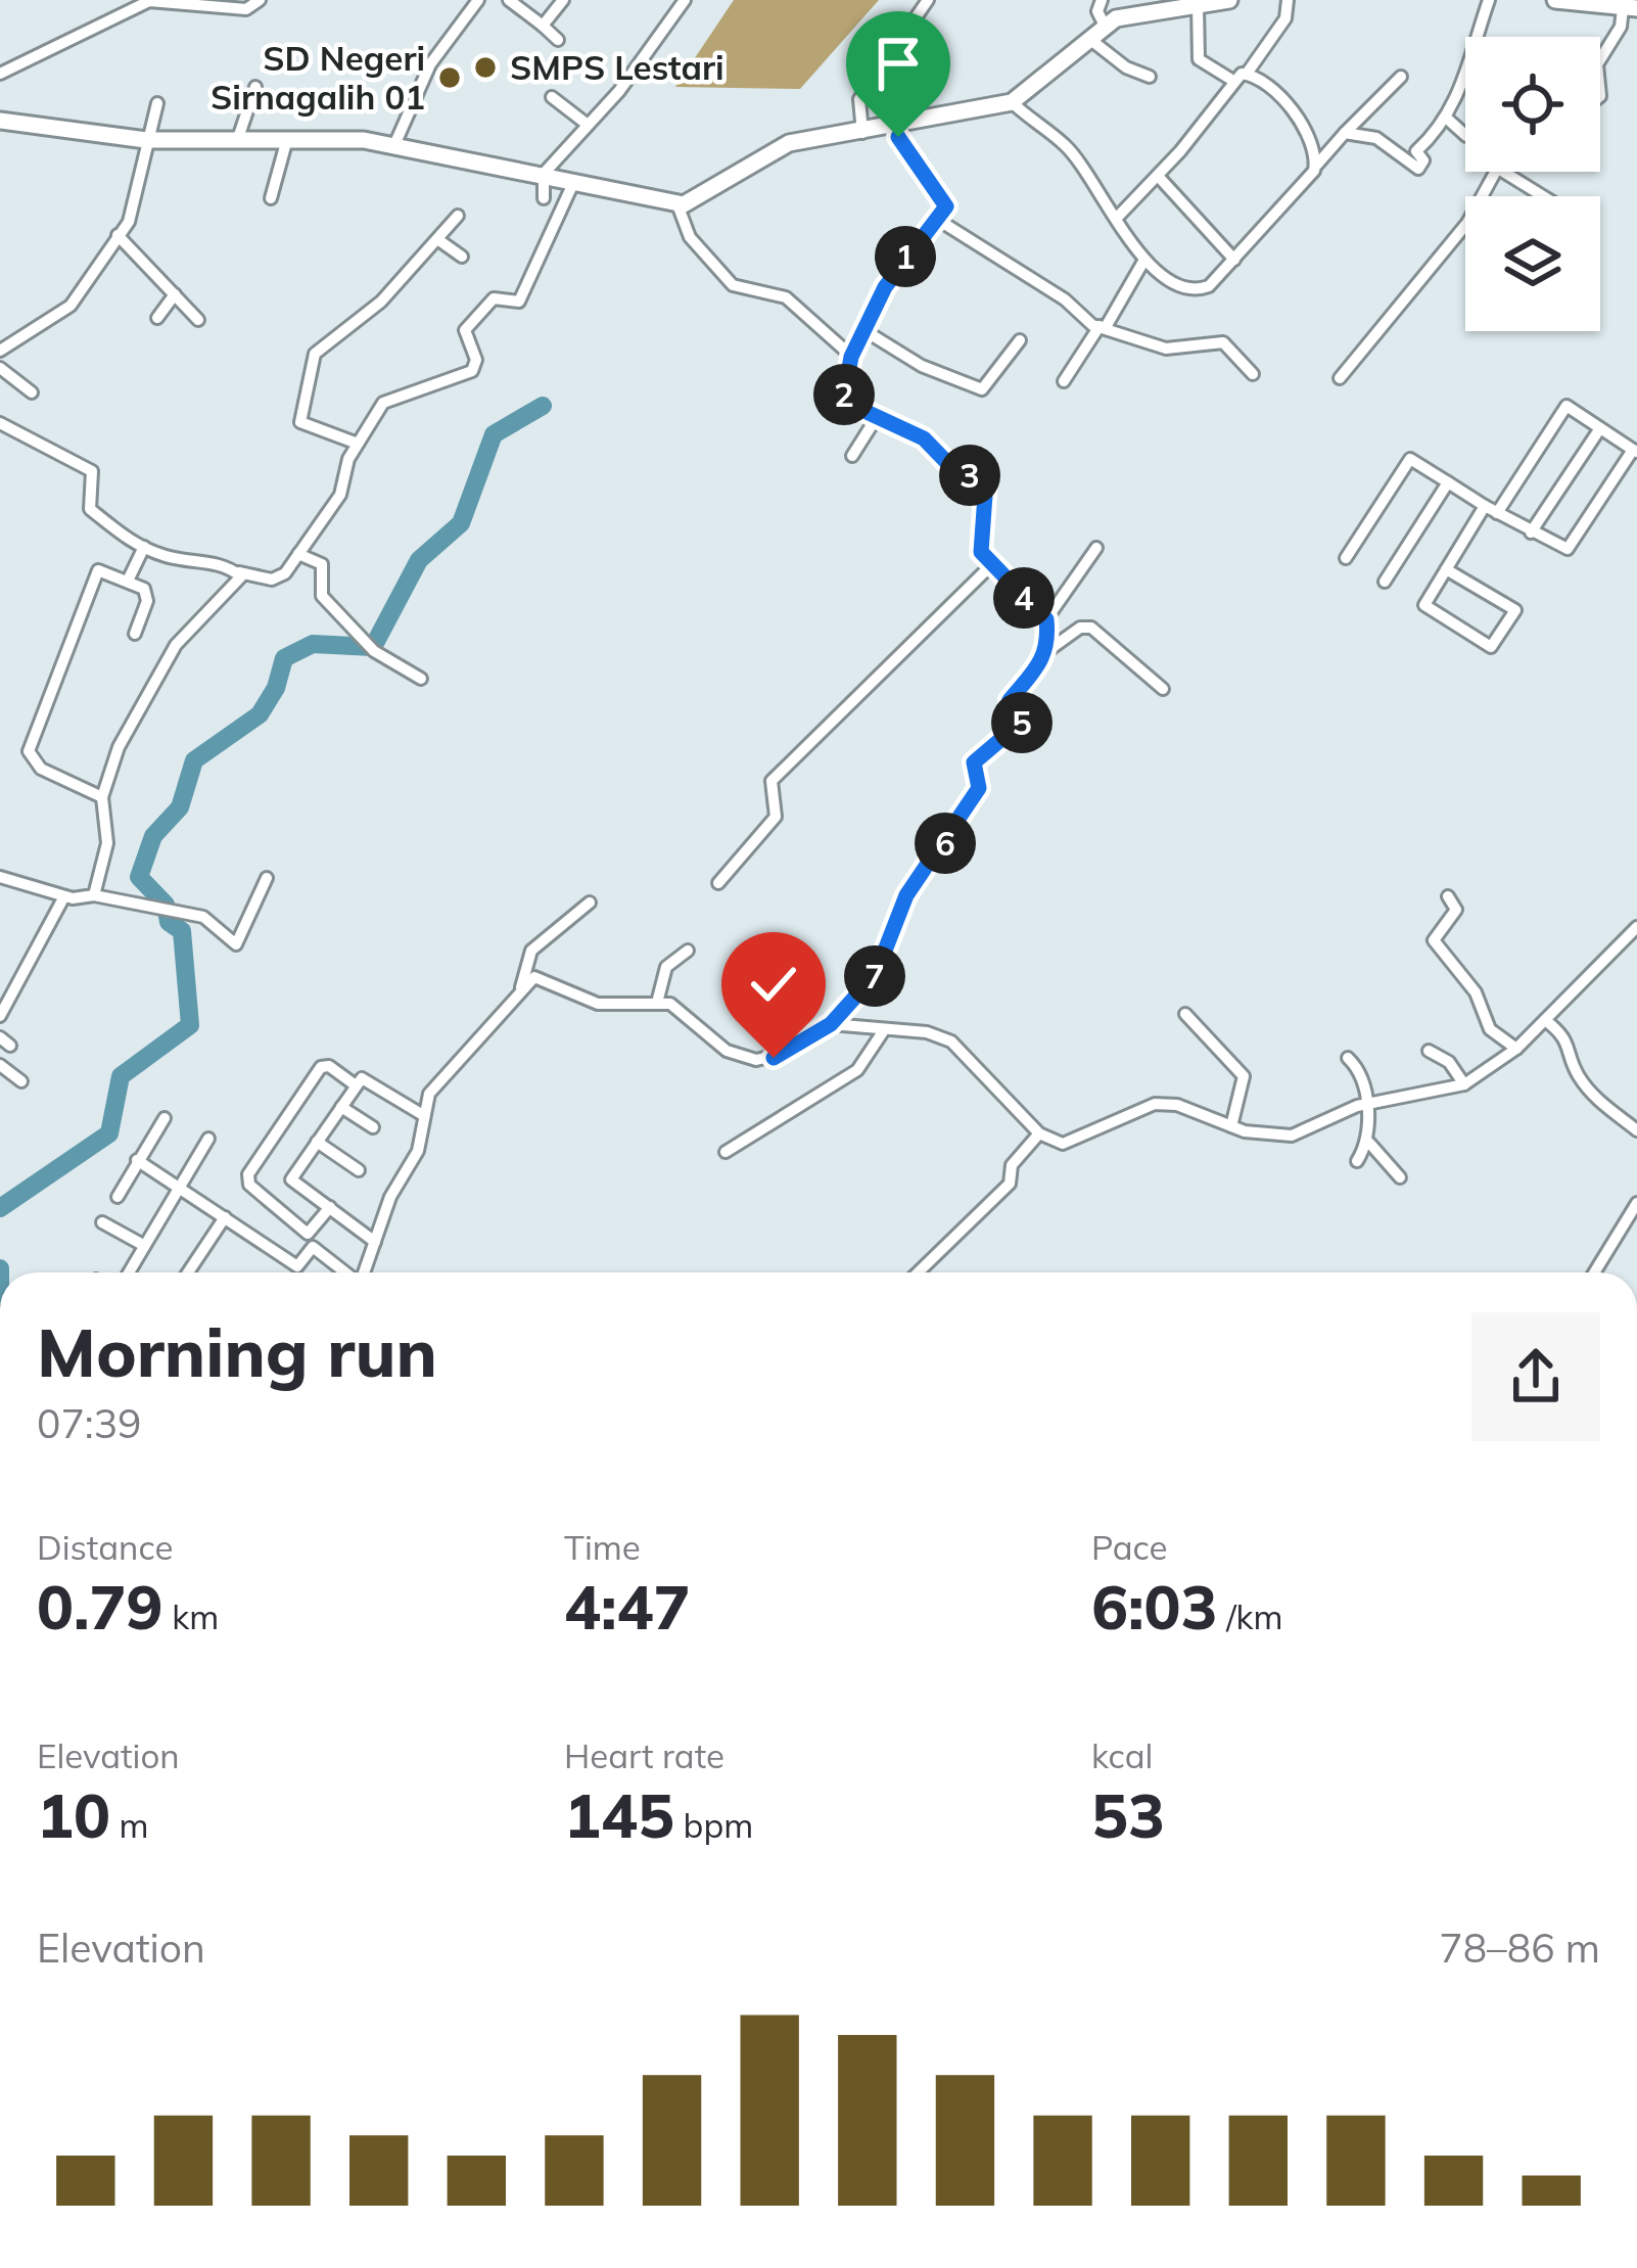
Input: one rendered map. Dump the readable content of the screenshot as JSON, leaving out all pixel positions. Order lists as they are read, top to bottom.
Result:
{
  "places": ["SMPS Lestari", "SD Negeri Sirnagalih 01"],
  "page": {
    "pins": [
      "1",
      "2",
      "3",
      "4",
      "5",
      "6",
      "7"
    ],
    "heading": ["Morning run", "07:39"],
    "stats": [
      ["Distance", "0.79 km"],
      ["Time", "4:47"],
      ["Pace", "6:03 /km"],
      ["Elevation", "10 m"],
      ["Heart rate", "145 bpm"],
      ["kcal", "53"]
    ],
    "chart": ["Elevation", "78–86 m"]
  }
}
